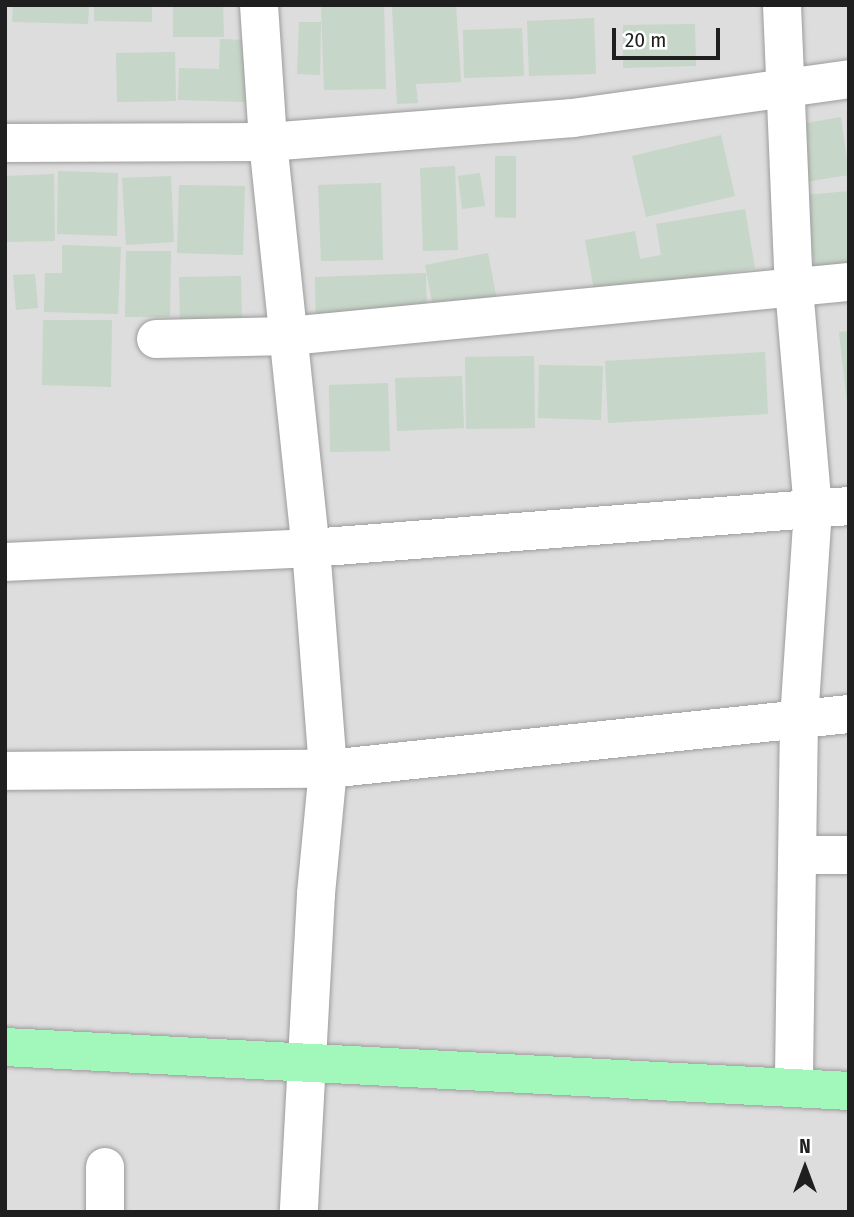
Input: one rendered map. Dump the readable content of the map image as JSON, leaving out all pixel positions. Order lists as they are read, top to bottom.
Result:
{
  "scale_bar": "20 m",
  "north": "top"
}
